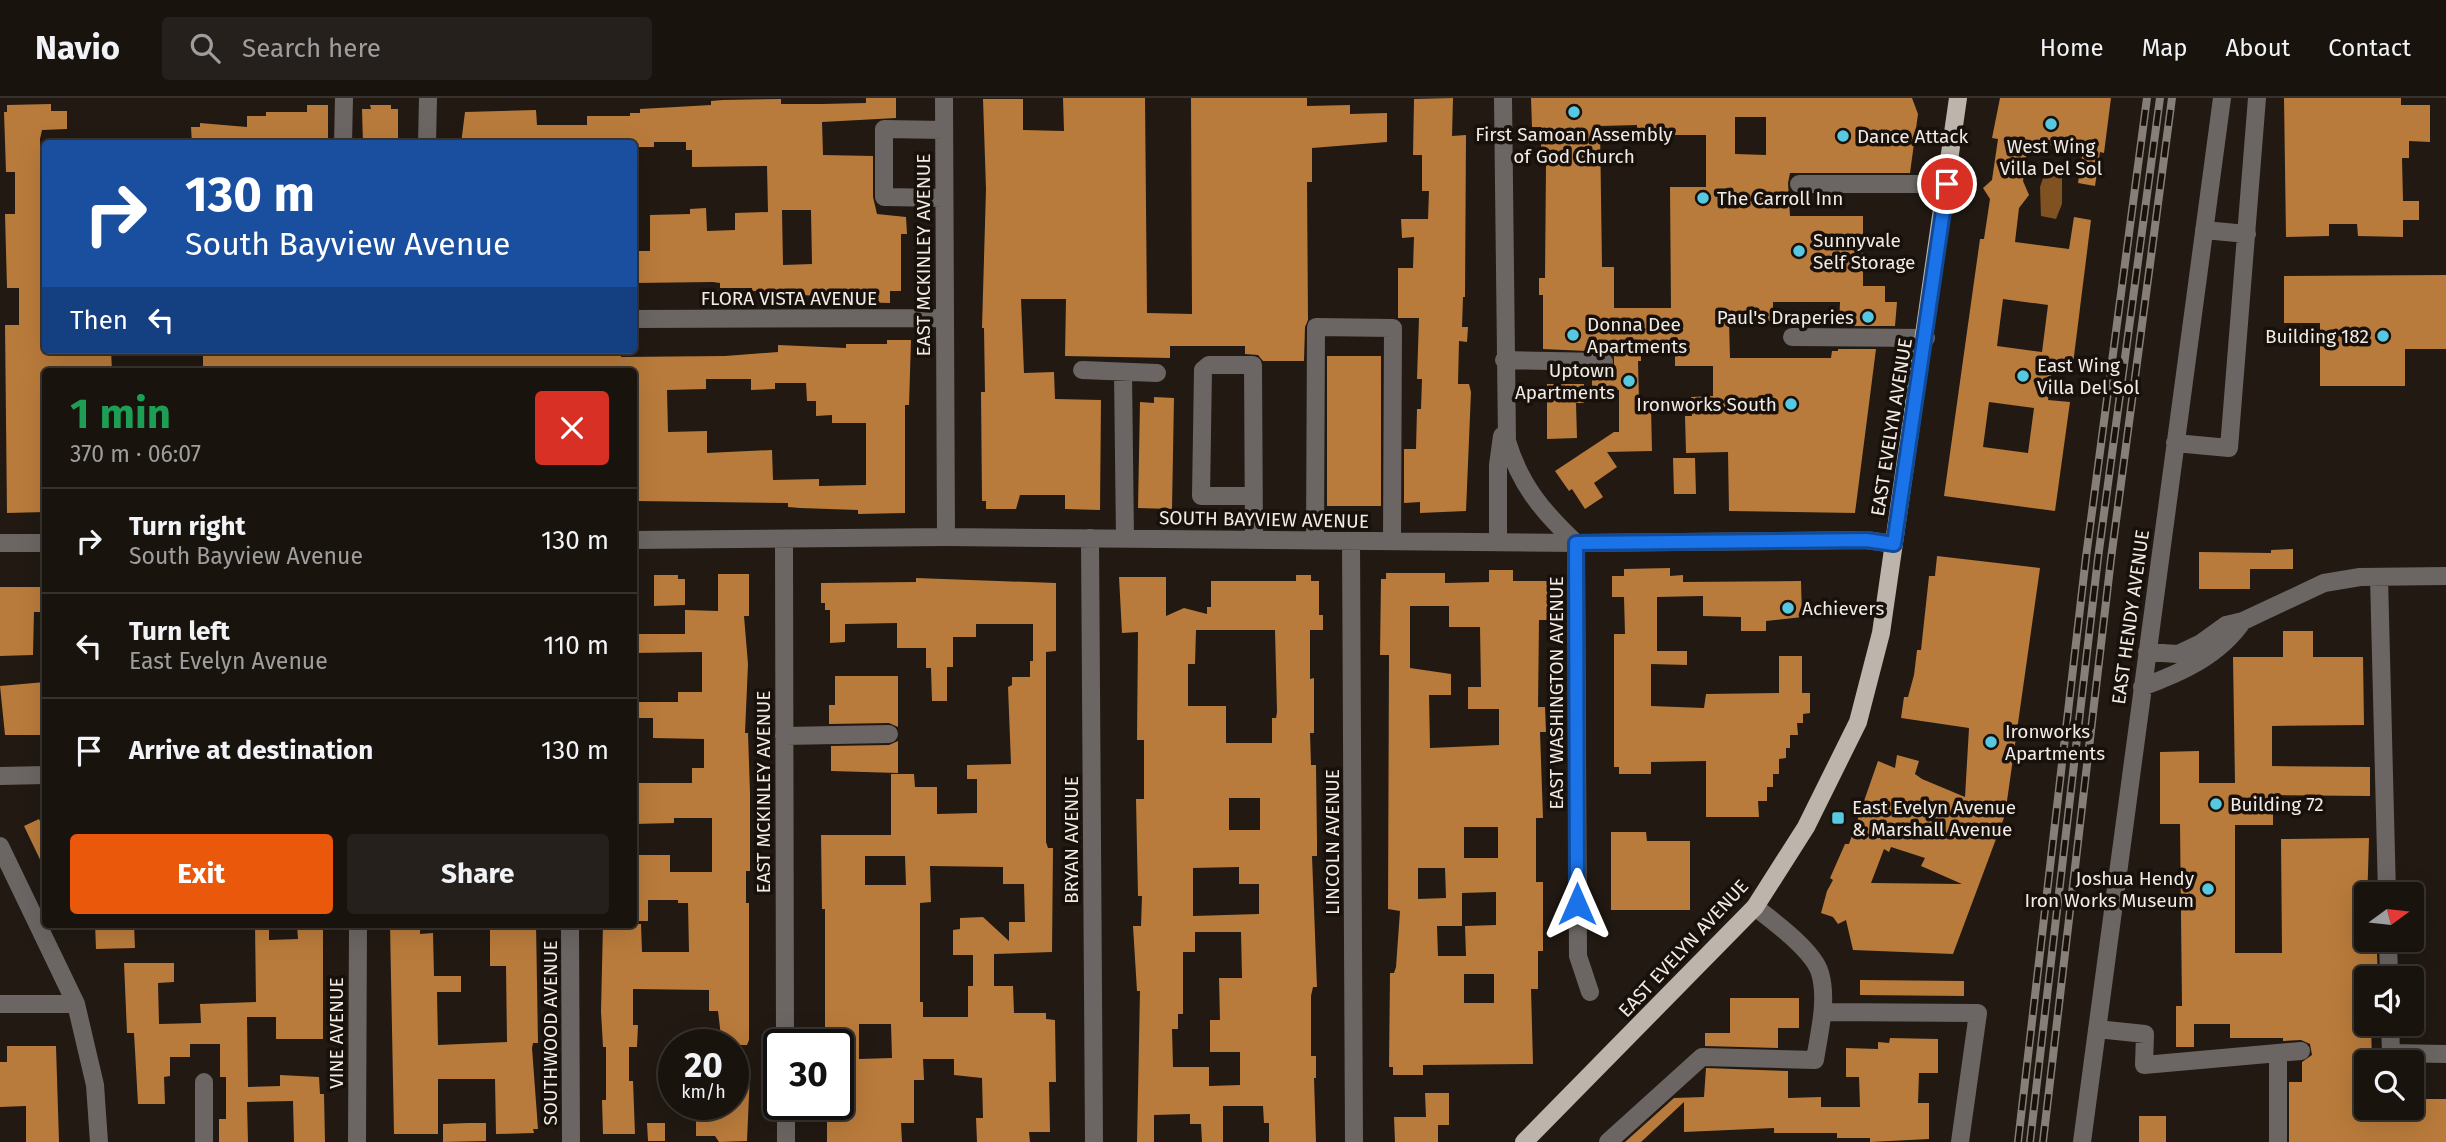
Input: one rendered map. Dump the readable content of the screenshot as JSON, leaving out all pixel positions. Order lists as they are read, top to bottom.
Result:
{
  "streets": {
    "main road": ["EAST EVELYN AVENUE"],
    "street": [
      "EAST MCKINLEY AVENUE",
      "FLORA VISTA AVENUE",
      "SOUTH BAYVIEW AVENUE",
      "EAST HENDY AVENUE",
      "EAST WASHINGTON AVENUE",
      "BRYAN AVENUE",
      "LINCOLN AVENUE",
      "VINE AVENUE",
      "SOUTHWOOD AVENUE"
    ]
  },
  "crossings": [
    ["EAST MCKINLEY AVENUE", "FLORA VISTA AVENUE"],
    ["EAST MCKINLEY AVENUE", "SOUTH BAYVIEW AVENUE"],
    ["EAST EVELYN AVENUE", "SOUTH BAYVIEW AVENUE"],
    ["SOUTH BAYVIEW AVENUE", "EAST WASHINGTON AVENUE"],
    ["SOUTH BAYVIEW AVENUE", "BRYAN AVENUE"],
    ["SOUTH BAYVIEW AVENUE", "LINCOLN AVENUE"]
  ],
  "places": {
    "other": [
      "First Samoan Assembly of God Church",
      "West Wing Villa Del Sol",
      "Dance Attack",
      "The Carroll Inn",
      "Sunnyvale Self Storage",
      "Paul's Draperies",
      "Donna Dee Apartments",
      "Building 182",
      "East Wing Villa Del Sol",
      "Uptown Apartments",
      "Ironworks South",
      "Achievers",
      "Ironworks Apartments",
      "Building 72",
      "Joshua Hendy Iron Works Museum"
    ],
    "transit": ["East Evelyn Avenue & Marshall Avenue"]
  },
  "north": "right",
  "page": {
    "header": "Navio",
    "search": "Search here",
    "nav": [
      "Home",
      "Map",
      "About",
      "Contact"
    ],
    "turn": ["130 m", "South Bayview Avenue"],
    "then": "Then",
    "heading": ["1 min", "370 m · 06:07"],
    "list": [
      {
        "name": "Turn right",
        "note": "South Bayview Avenue",
        "value": "130 m"
      },
      {
        "name": "Turn left",
        "note": "East Evelyn Avenue",
        "value": "110 m"
      },
      {
        "name": "Arrive at destination",
        "value": "130 m"
      }
    ],
    "buttons": ["Exit", "Share"],
    "speed": "20 km/h",
    "limit": "30"
  }
}
